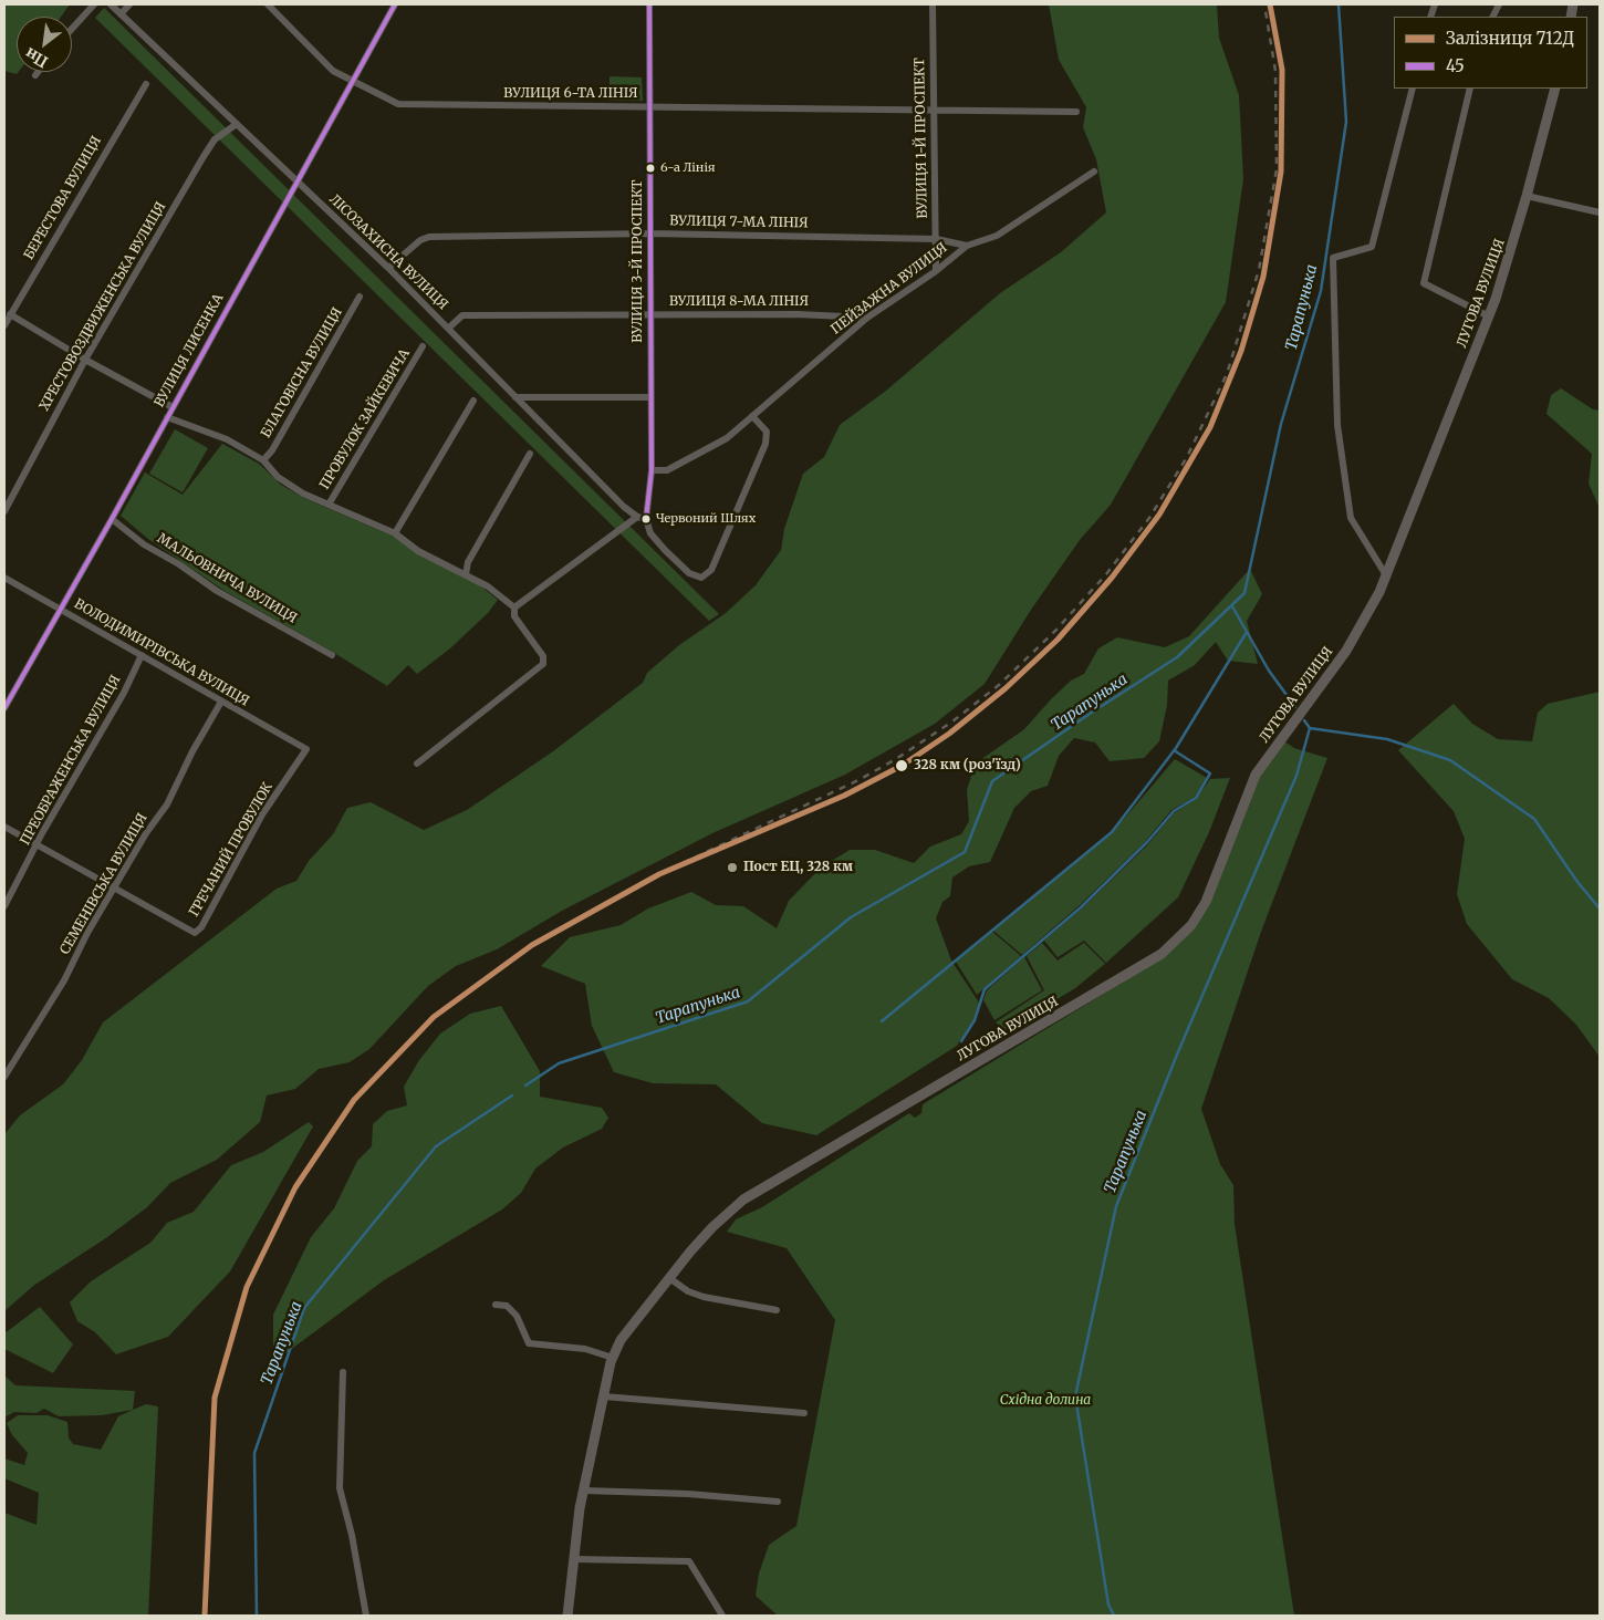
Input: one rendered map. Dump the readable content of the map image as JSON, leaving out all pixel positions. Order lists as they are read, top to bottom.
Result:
{
  "streets": {
    "street": [
      "ВУЛИЦЯ 6-ТА ЛІНІЯ",
      "ВУЛИЦЯ 1-Й ПРОСПЕКТ",
      "БЕРЕСТОВА ВУЛИЦЯ",
      "ВУЛИЦЯ 7-МА ЛІНІЯ",
      "ЛІСОЗАХИСНА ВУЛИЦЯ",
      "ВУЛИЦЯ 3-Й ПРОСПЕКТ",
      "ПЕЙЗАЖНА ВУЛИЦЯ",
      "ЛУГОВА ВУЛИЦЯ",
      "ВУЛИЦЯ 8-МА ЛІНІЯ",
      "ХРЕСТОВОЗДВИЖЕНСЬКА ВУЛИЦЯ",
      "ВУЛИЦЯ ЛИСЕНКА",
      "БЛАГОВІСНА ВУЛИЦЯ",
      "ПРОВУЛОК ЗАЙКЕВИЧА",
      "МАЛЬОВНИЧА ВУЛИЦЯ",
      "ВОЛОДИМИРІВСЬКА ВУЛИЦЯ",
      "ПРЕОБРАЖЕНСЬКА ВУЛИЦЯ",
      "ГРЕЧАНИЙ ПРОВУЛОК",
      "СЕМЕНІВСЬКА ВУЛИЦЯ"
    ]
  },
  "crossings": [
    ["ВУЛИЦЯ 6-ТА ЛІНІЯ", "ВУЛИЦЯ 1-Й ПРОСПЕКТ"],
    ["ВУЛИЦЯ 6-ТА ЛІНІЯ", "ВУЛИЦЯ 3-Й ПРОСПЕКТ"],
    ["ВУЛИЦЯ 6-ТА ЛІНІЯ", "ВУЛИЦЯ ЛИСЕНКА"],
    ["ВУЛИЦЯ 1-Й ПРОСПЕКТ", "ВУЛИЦЯ 7-МА ЛІНІЯ"],
    ["ВУЛИЦЯ 1-Й ПРОСПЕКТ", "ПЕЙЗАЖНА ВУЛИЦЯ"],
    ["ВУЛИЦЯ 7-МА ЛІНІЯ", "ЛІСОЗАХИСНА ВУЛИЦЯ"],
    ["ВУЛИЦЯ 7-МА ЛІНІЯ", "ВУЛИЦЯ 3-Й ПРОСПЕКТ"],
    ["ВУЛИЦЯ 7-МА ЛІНІЯ", "ПЕЙЗАЖНА ВУЛИЦЯ"],
    ["ЛІСОЗАХИСНА ВУЛИЦЯ", "ВУЛИЦЯ 3-Й ПРОСПЕКТ"],
    ["ЛІСОЗАХИСНА ВУЛИЦЯ", "ВУЛИЦЯ 8-МА ЛІНІЯ"],
    ["ЛІСОЗАХИСНА ВУЛИЦЯ", "ХРЕСТОВОЗДВИЖЕНСЬКА ВУЛИЦЯ"],
    ["ЛІСОЗАХИСНА ВУЛИЦЯ", "ВУЛИЦЯ ЛИСЕНКА"],
    ["ВУЛИЦЯ 3-Й ПРОСПЕКТ", "ПЕЙЗАЖНА ВУЛИЦЯ"],
    ["ВУЛИЦЯ 3-Й ПРОСПЕКТ", "ВУЛИЦЯ 8-МА ЛІНІЯ"],
    ["ПЕЙЗАЖНА ВУЛИЦЯ", "ВУЛИЦЯ 8-МА ЛІНІЯ"],
    ["ВУЛИЦЯ ЛИСЕНКА", "МАЛЬОВНИЧА ВУЛИЦЯ"],
    ["ВУЛИЦЯ ЛИСЕНКА", "ВОЛОДИМИРІВСЬКА ВУЛИЦЯ"],
    ["ВОЛОДИМИРІВСЬКА ВУЛИЦЯ", "ПРЕОБРАЖЕНСЬКА ВУЛИЦЯ"],
    ["ВОЛОДИМИРІВСЬКА ВУЛИЦЯ", "ГРЕЧАНИЙ ПРОВУЛОК"],
    ["ВОЛОДИМИРІВСЬКА ВУЛИЦЯ", "СЕМЕНІВСЬКА ВУЛИЦЯ"],
    ["ГРЕЧАНИЙ ПРОВУЛОК", "СЕМЕНІВСЬКА ВУЛИЦЯ"]
  ],
  "water": ["Тарапунька"],
  "parks": ["Східна долина"],
  "places": [
    "6-а Лінія",
    "Червоний Шлях",
    "328 км (роз'їзд)",
    "Пост ЕЦ, 328 км"
  ],
  "lines": ["rail line 712Д", "transit line 45"],
  "legend": ["Залізниця 712Д", "45"],
  "north": "bottom left"
}
